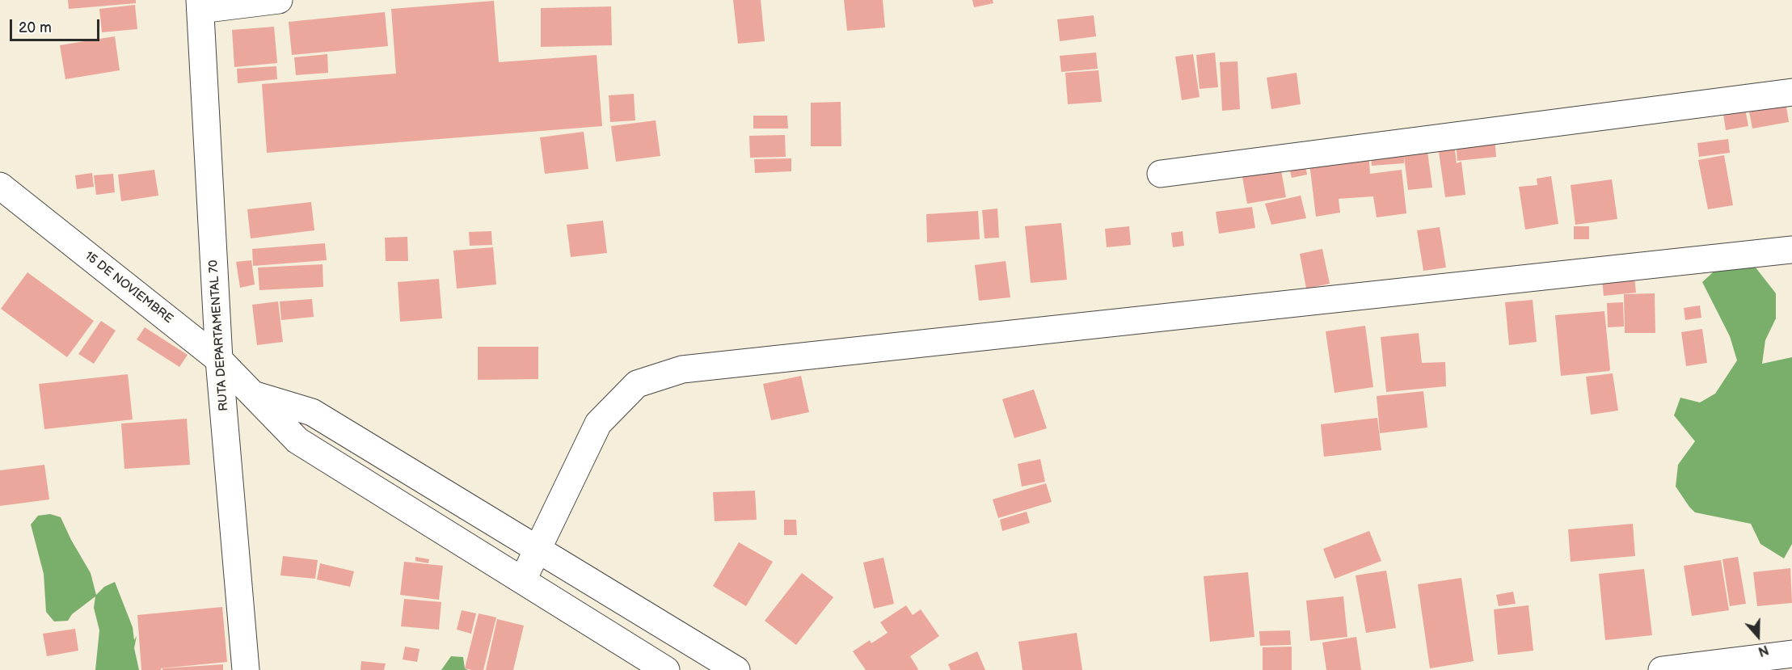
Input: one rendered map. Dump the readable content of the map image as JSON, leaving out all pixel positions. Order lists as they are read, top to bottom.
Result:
{
  "streets": {
    "street": ["15 DE NOVIEMBRE", "RUTA DEPARTAMENTAL 70"]
  },
  "crossings": [
    ["15 DE NOVIEMBRE", "RUTA DEPARTAMENTAL 70"]
  ],
  "scale_bar": "20 m",
  "north": "bottom"
}
